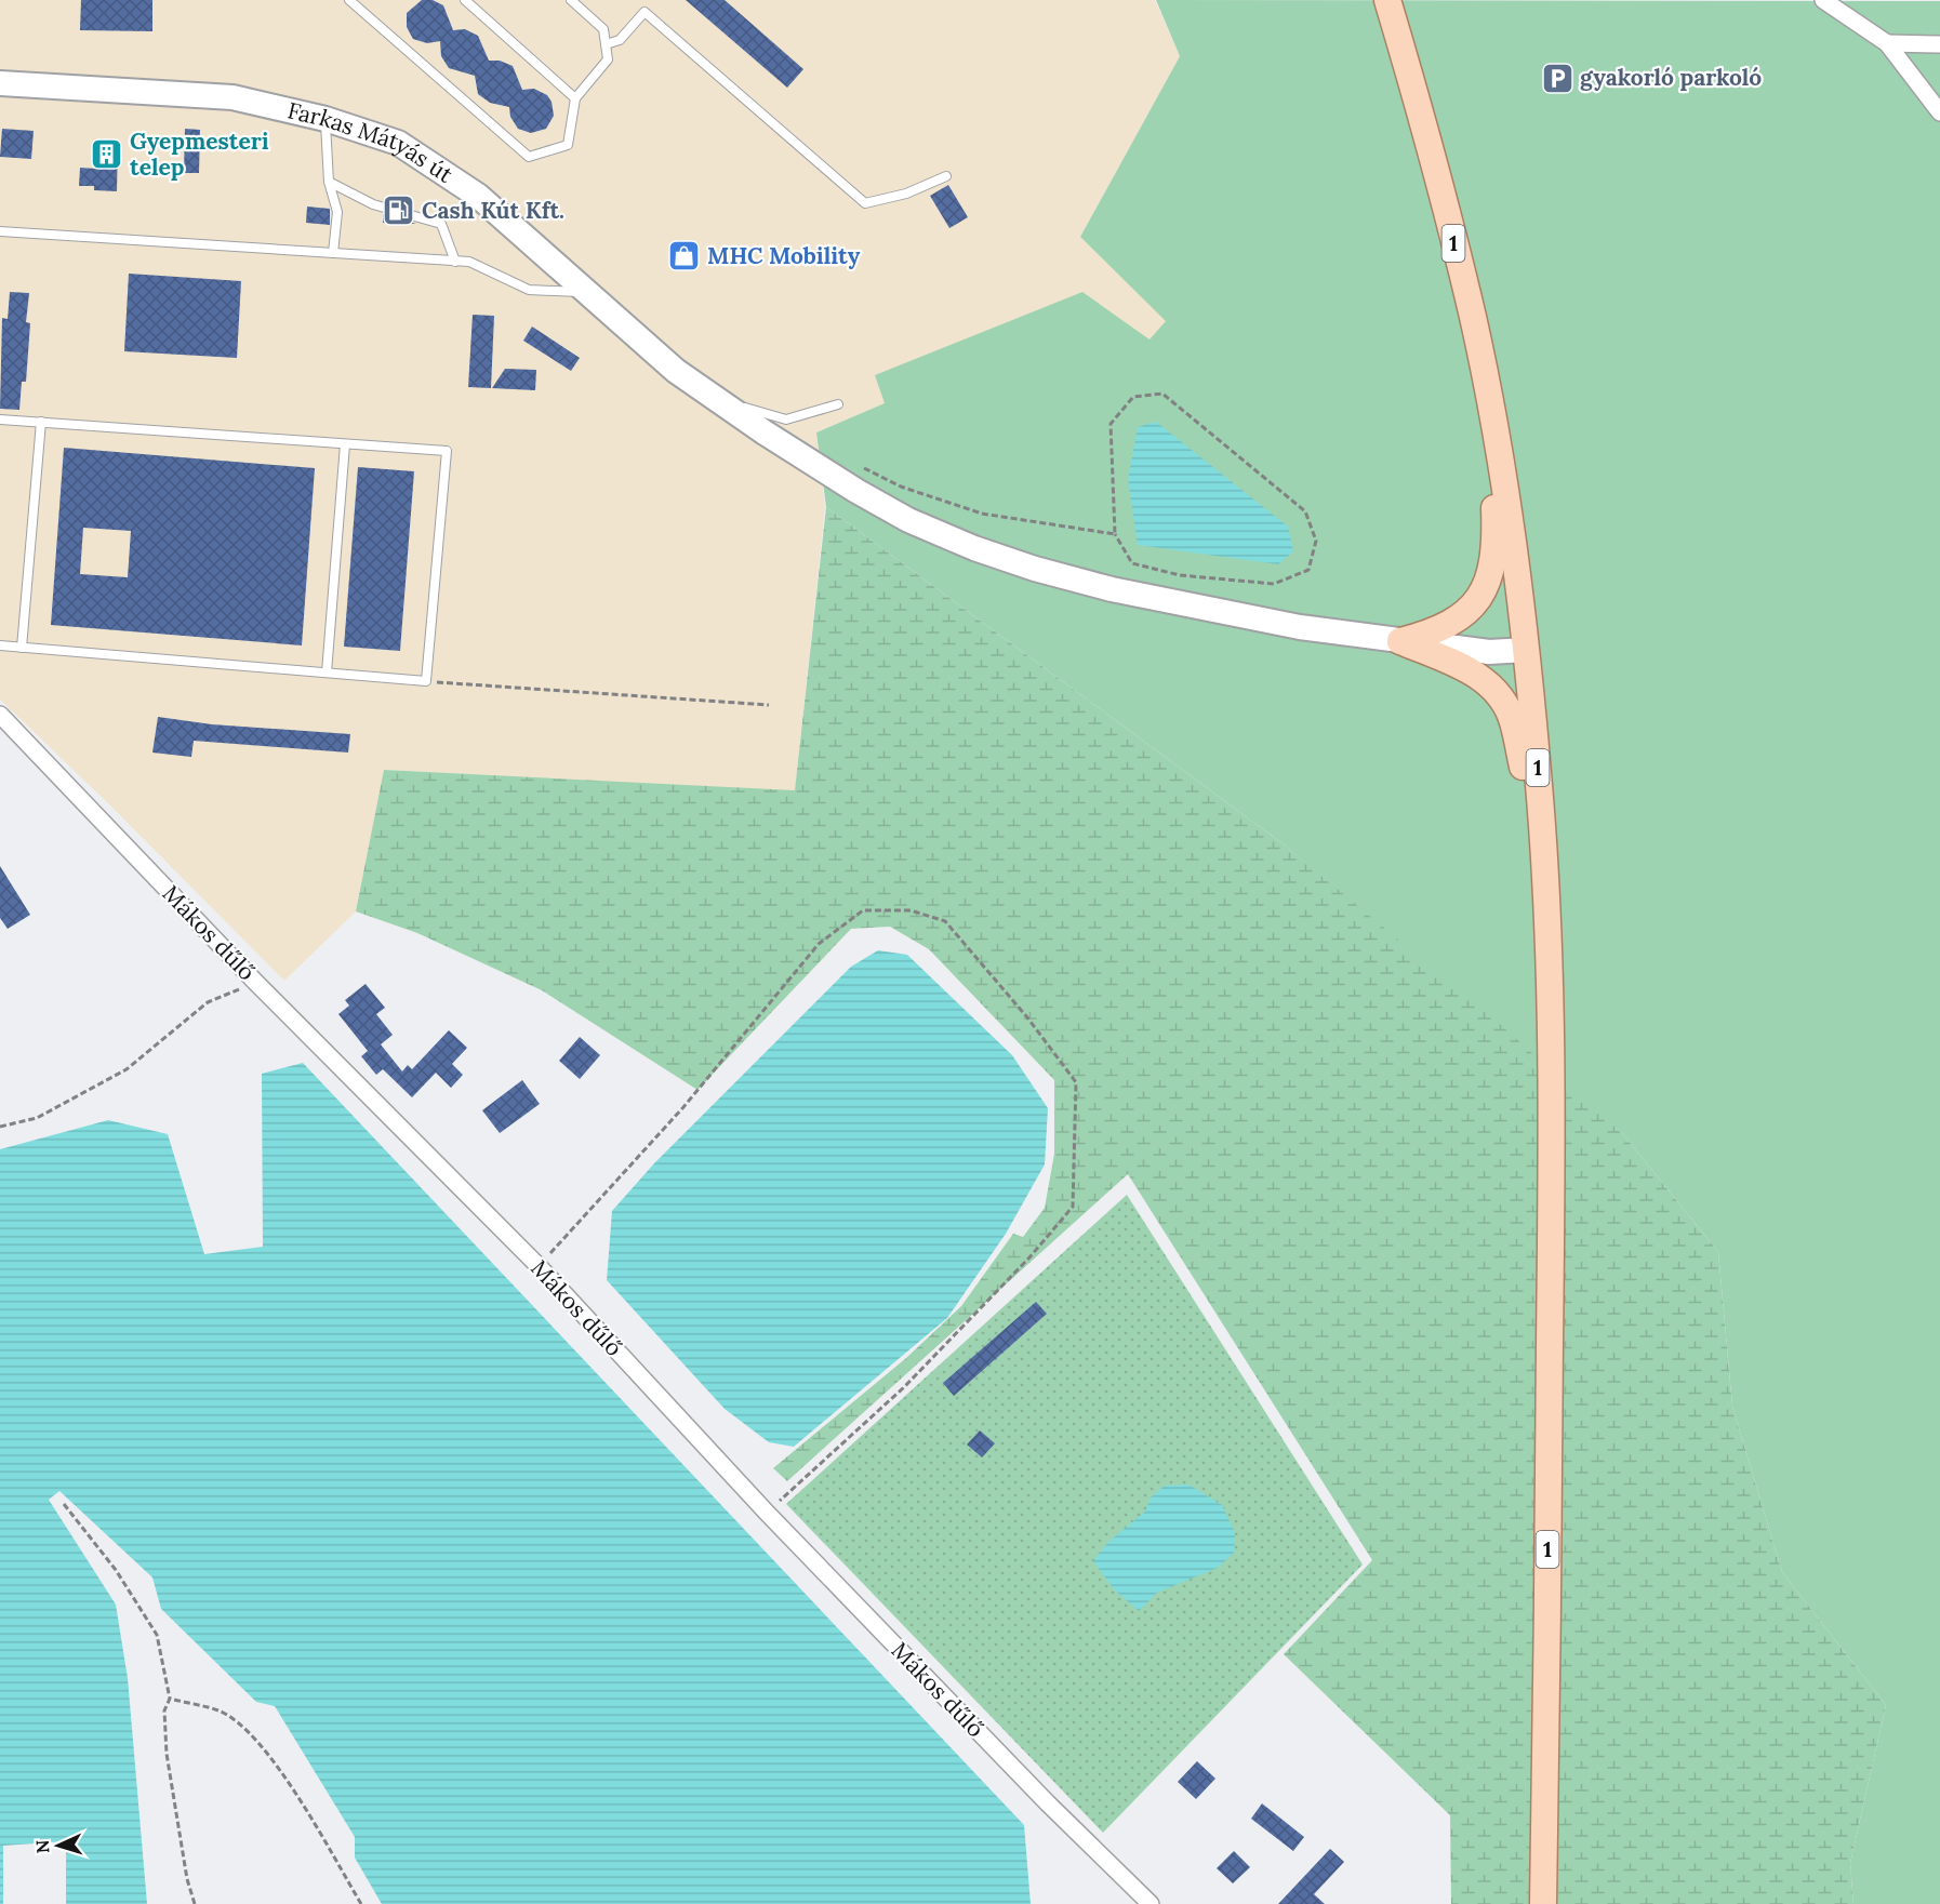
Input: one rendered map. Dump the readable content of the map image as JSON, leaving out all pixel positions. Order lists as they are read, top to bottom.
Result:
{
  "streets": {
    "main road": ["1"],
    "street": ["Farkas Mátyás út", "Mákos dűlő"]
  },
  "crossings": [
    ["Farkas Mátyás út", "1"]
  ],
  "places": {
    "parking": ["gyakorló parkoló"],
    "building": ["Gyepmesteri telep"],
    "fuel station": ["Cash Kút Kft."],
    "shop": ["MHC Mobility"]
  },
  "north": "left"
}
